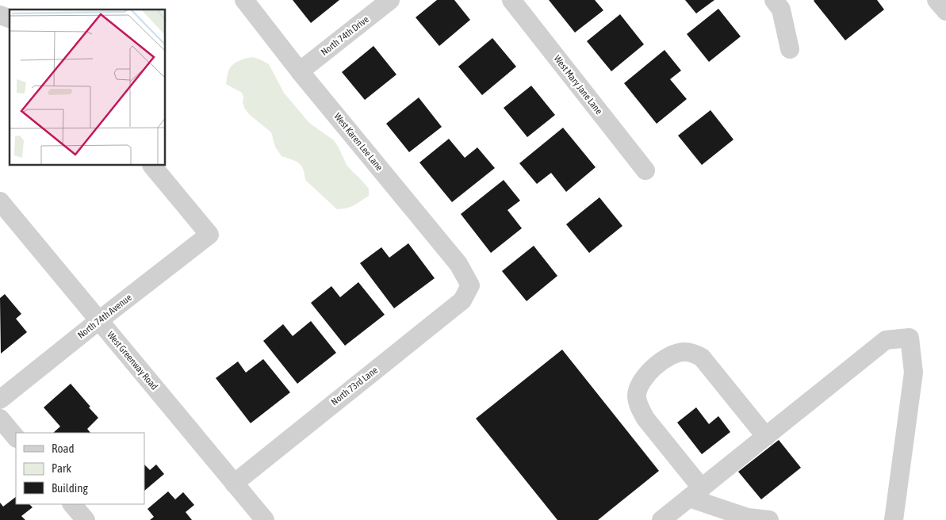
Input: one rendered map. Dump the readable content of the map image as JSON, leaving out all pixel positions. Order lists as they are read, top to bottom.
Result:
{
  "streets": {
    "street": [
      "North 74th Drive",
      "West Mary Jane Lane",
      "West Karen Lee Lane",
      "North 74th Avenue",
      "West Greenway Road",
      "North 73rd Lane"
    ]
  },
  "crossings": [
    ["North 74th Drive", "West Karen Lee Lane"],
    ["West Karen Lee Lane", "North 73rd Lane"],
    ["North 74th Avenue", "West Greenway Road"],
    ["West Greenway Road", "North 73rd Lane"]
  ],
  "legend": ["Road", "Park", "Building"]
}
